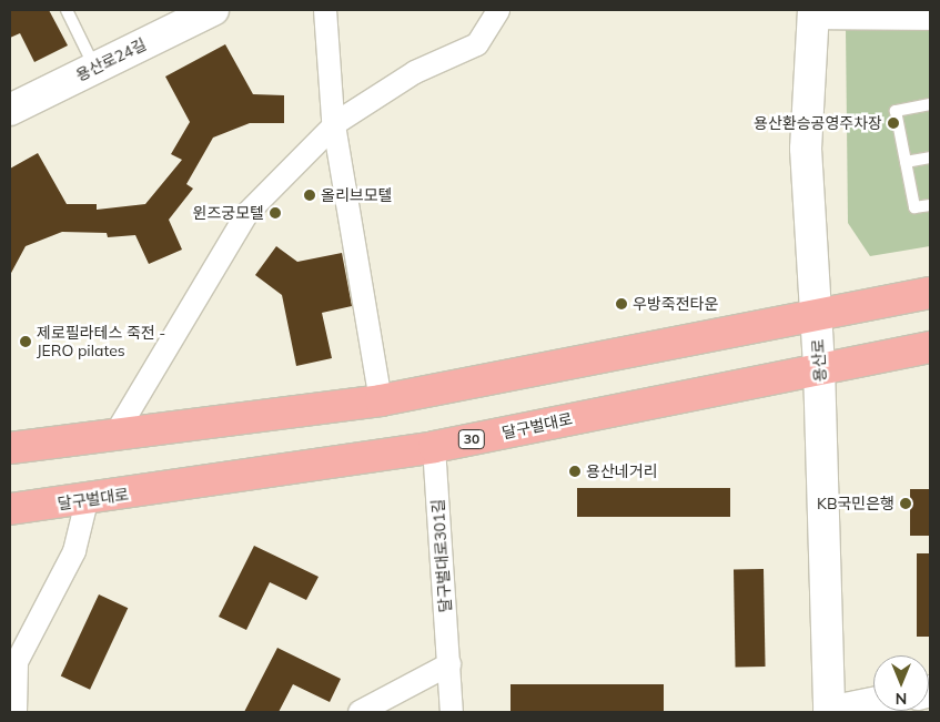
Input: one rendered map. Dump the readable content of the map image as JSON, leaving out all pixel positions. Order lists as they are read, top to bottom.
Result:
{
  "streets": {
    "main road": [
      "용산로24길",
      "용산로",
      "달구벌대로",
      "30"
    ],
    "street": ["달구벌대로301길"]
  },
  "crossings": [
    ["용산로", "달구벌대로"],
    ["달구벌대로", "달구벌대로301길"]
  ],
  "places": [
    "용산환승공영주차장",
    "올리브모텔",
    "윈즈궁모텔",
    "우방죽전타운",
    "제로필라테스 죽전 - JERO pilates",
    "용산네거리",
    "KB국민은행"
  ],
  "north": "bottom"
}
